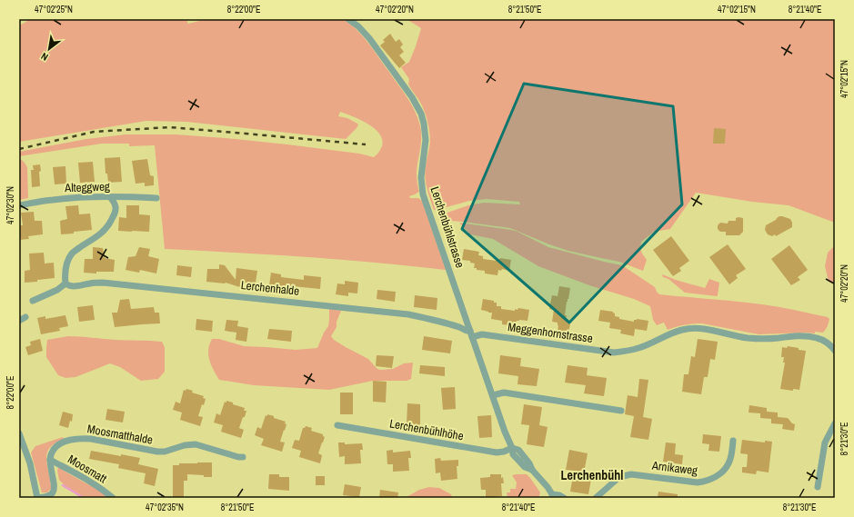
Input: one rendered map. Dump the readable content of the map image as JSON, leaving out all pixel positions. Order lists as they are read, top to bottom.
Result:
{
  "streets": {
    "street": [
      "Alteggweg",
      "Lerchenbühlstrasse",
      "Lerchenhalde",
      "Meggenhornstrasse",
      "Lerchenbühlhöhe",
      "Moosmatthalde",
      "Arnikaweg",
      "Moosmatt"
    ]
  },
  "crossings": [
    ["Lerchenbühlstrasse", "Lerchenhalde"],
    ["Lerchenbühlstrasse", "Meggenhornstrasse"],
    ["Lerchenbühlstrasse", "Lerchenbühlhöhe"],
    ["Lerchenhalde", "Meggenhornstrasse"],
    ["Moosmatthalde", "Moosmatt"]
  ],
  "districts": ["Lerchenbühl"],
  "north": "bottom left",
  "coordinates": [
    "47°02'25\"N",
    "8°22'00\"E",
    "47°02'20\"N",
    "8°21'50\"E",
    "47°02'15\"N",
    "8°21'40\"E",
    "47°02'30\"N",
    "8°21'30\"E",
    "47°02'35\"N"
  ]
}
